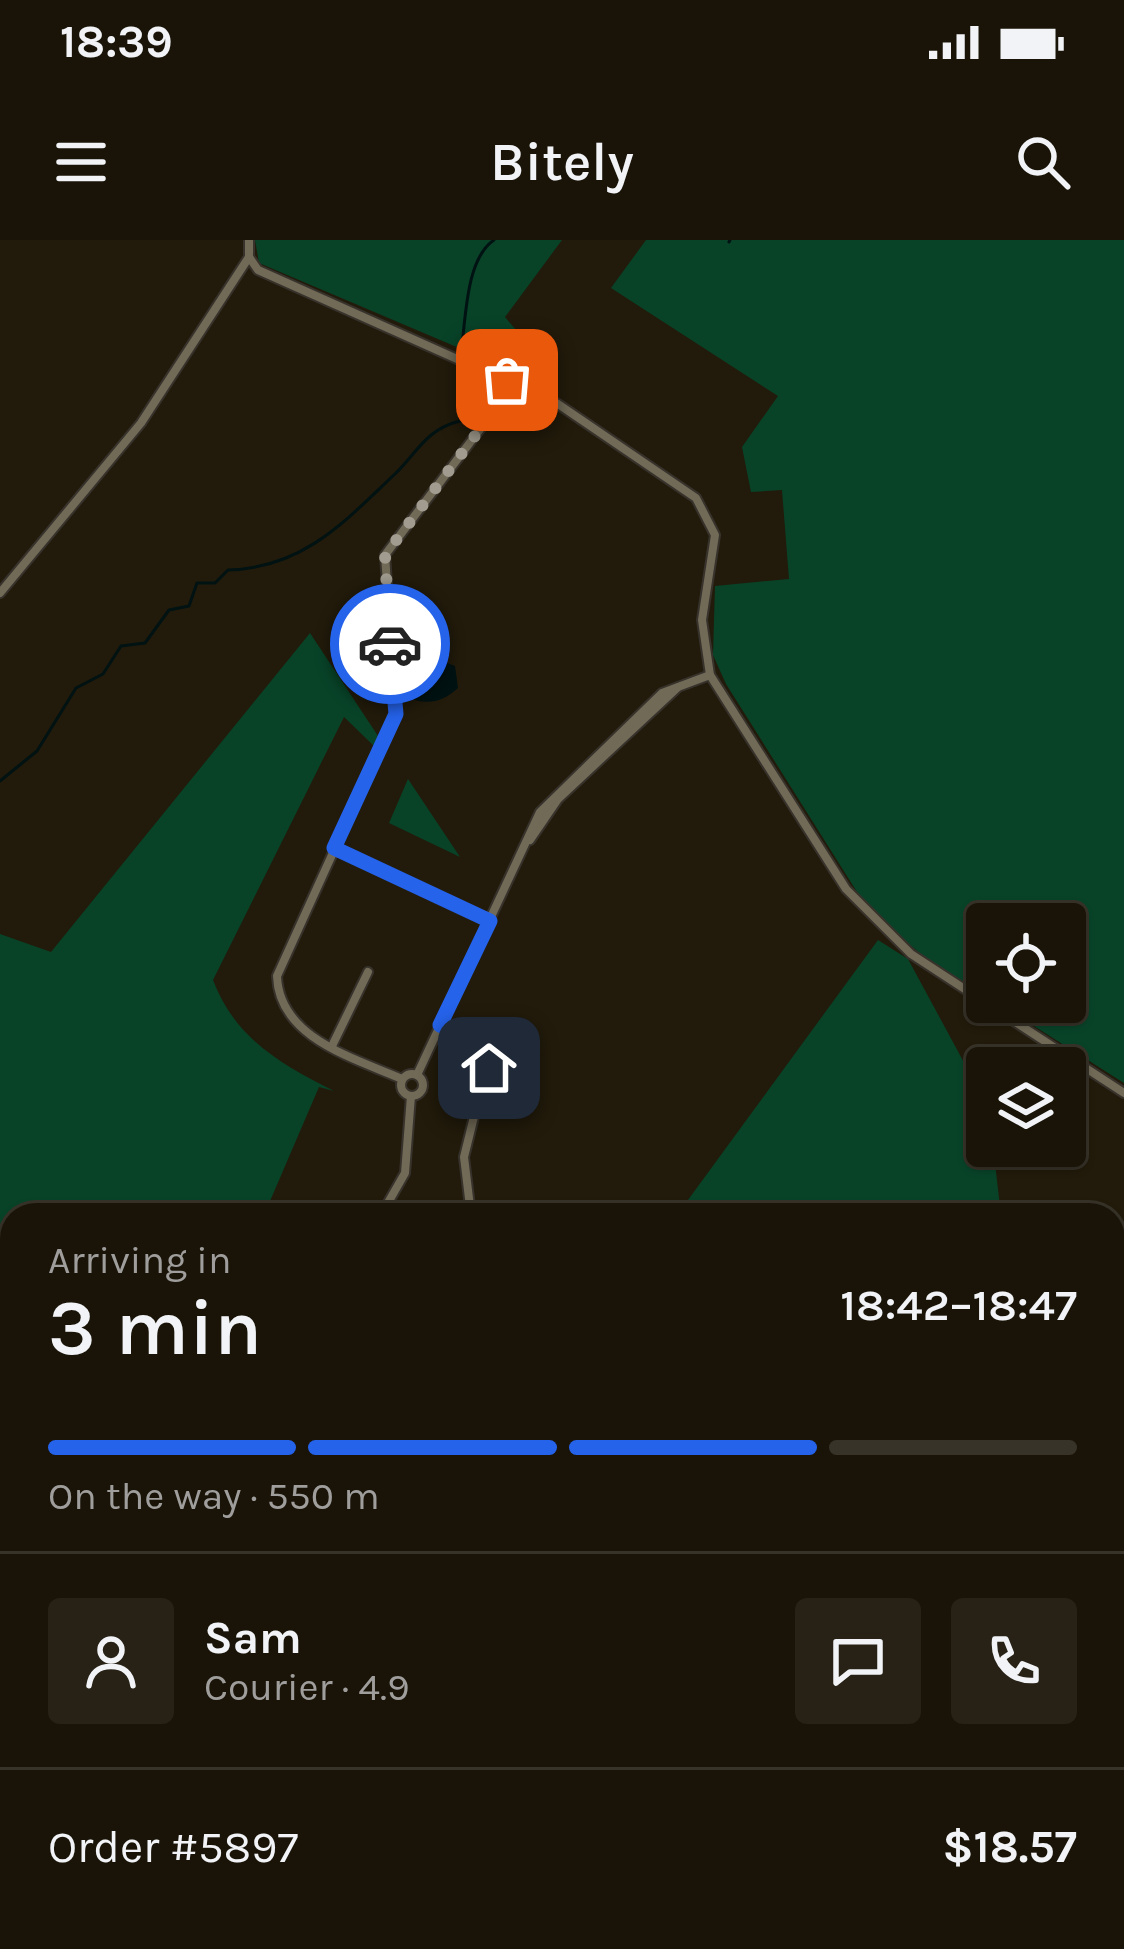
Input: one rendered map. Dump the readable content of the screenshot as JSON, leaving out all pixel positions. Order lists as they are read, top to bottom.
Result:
{
  "page": {
    "status": "18:39",
    "header": "Bitely",
    "heading": ["3 min", "Arriving in", "18:42–18:47"],
    "panel": [
      "Sam",
      "Courier · 4.9",
      "Order #5897",
      "$18.57"
    ],
    "bar": "On the way · 550 m"
  }
}
